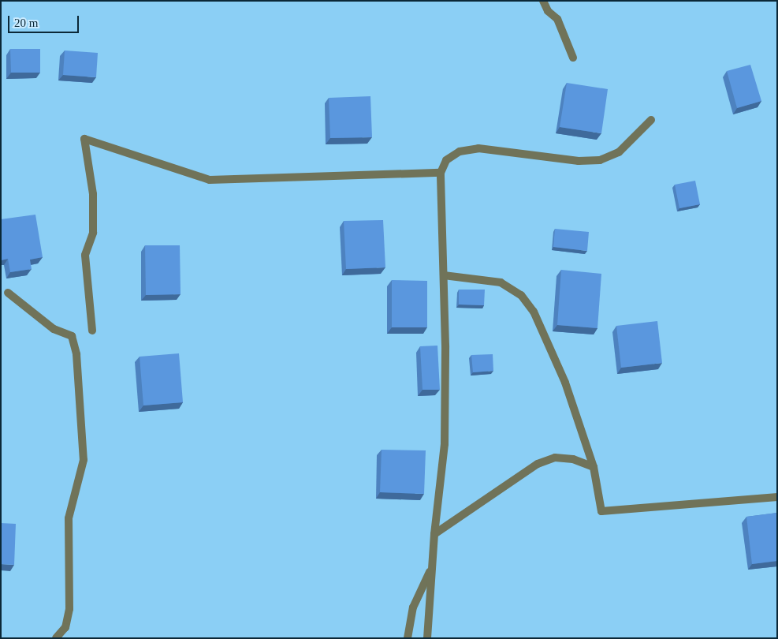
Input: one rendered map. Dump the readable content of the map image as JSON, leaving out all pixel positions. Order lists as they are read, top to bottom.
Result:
{
  "scale_bar": "20 m"
}
